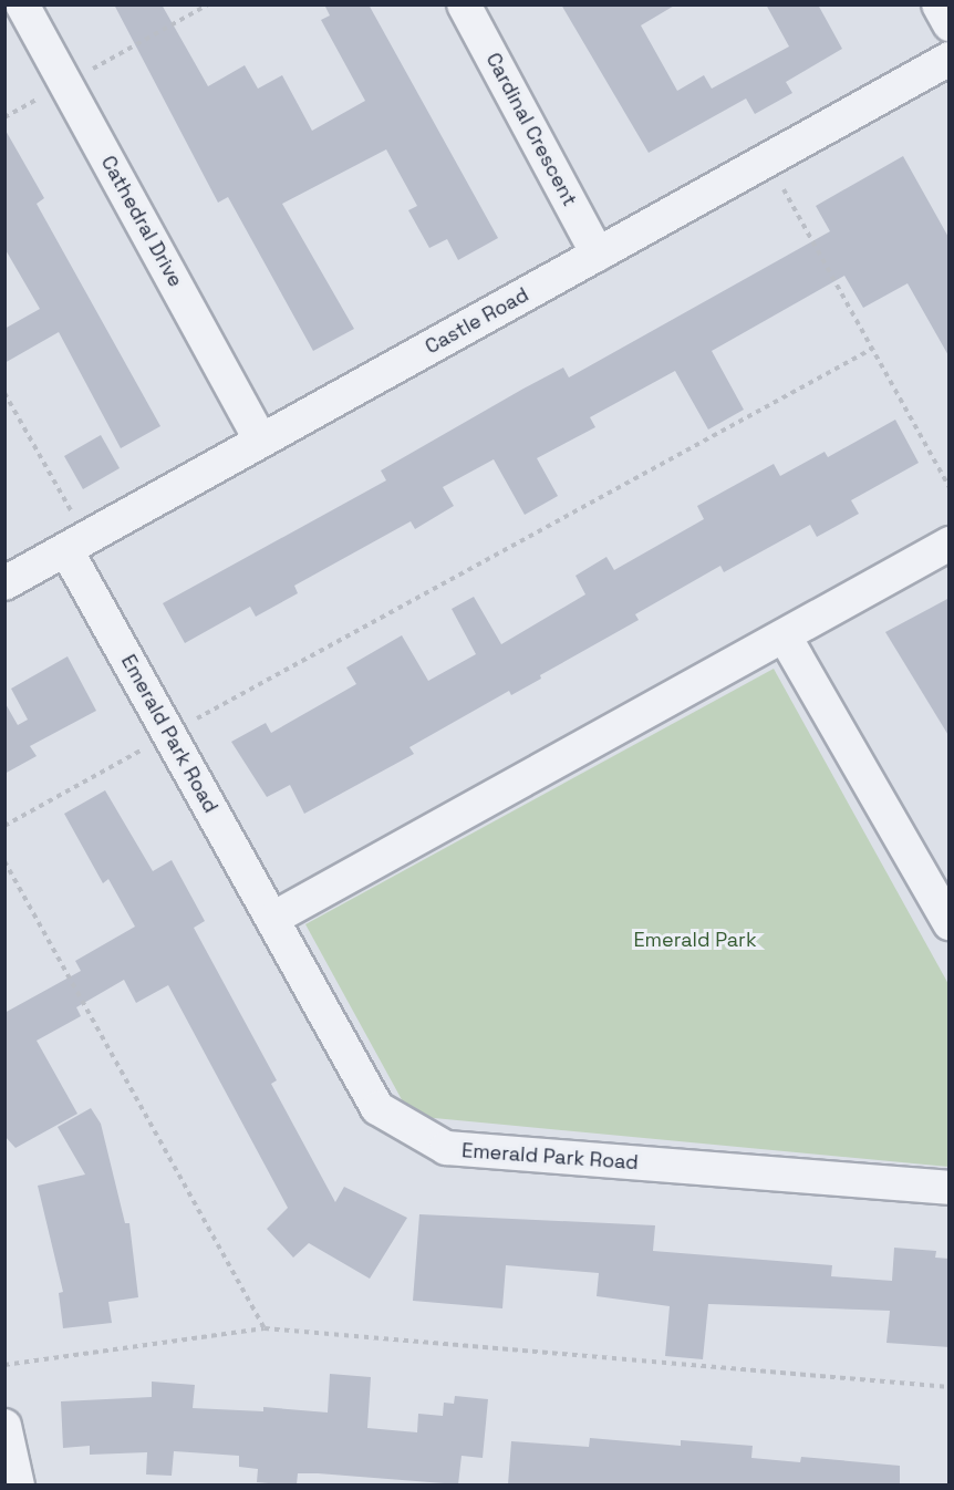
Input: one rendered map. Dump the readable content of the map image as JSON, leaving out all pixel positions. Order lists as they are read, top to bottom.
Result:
{
  "streets": {
    "street": [
      "Cardinal Crescent",
      "Cathedral Drive",
      "Castle Road",
      "Emerald Park Road"
    ]
  },
  "crossings": [
    ["Cardinal Crescent", "Castle Road"],
    ["Cathedral Drive", "Castle Road"],
    ["Castle Road", "Emerald Park Road"]
  ],
  "parks": ["Emerald Park"]
}
